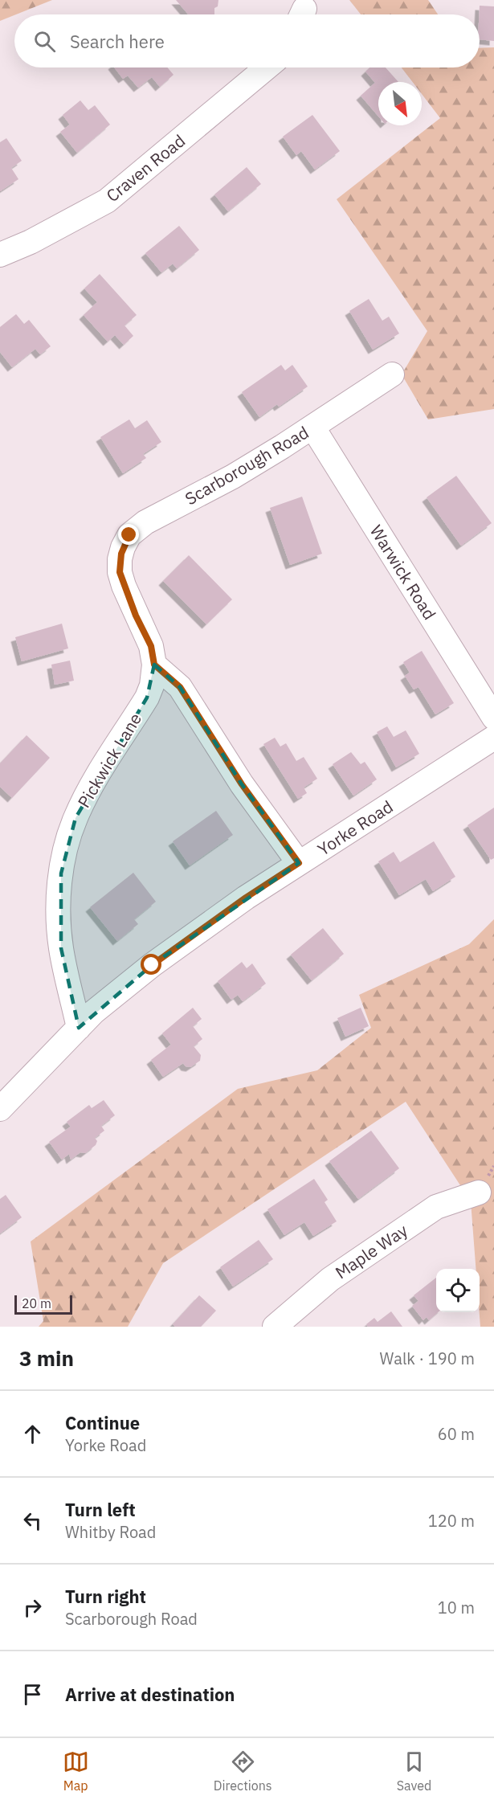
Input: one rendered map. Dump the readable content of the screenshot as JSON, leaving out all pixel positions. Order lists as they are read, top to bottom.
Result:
{
  "streets": {
    "street": [
      "Craven Road",
      "Scarborough Road",
      "Warwick Road",
      "Pickwick Lane",
      "Yorke Road",
      "Maple Way"
    ]
  },
  "crossings": [
    ["Scarborough Road", "Warwick Road"],
    ["Scarborough Road", "Pickwick Lane"],
    ["Pickwick Lane", "Yorke Road"]
  ],
  "scale_bar": "20 m",
  "north": "bottom right",
  "page": {
    "search": "Search here",
    "scale": "20 m",
    "heading": ["3 min", "Walk · 190 m"],
    "list": [
      ["Continue", "Yorke Road", "60 m"],
      ["Turn left", "Whitby Road", "120 m"],
      ["Turn right", "Scarborough Road", "10 m"],
      "Arrive at destination"
    ],
    "nav": ["Map", "Directions", "Saved"]
  }
}
